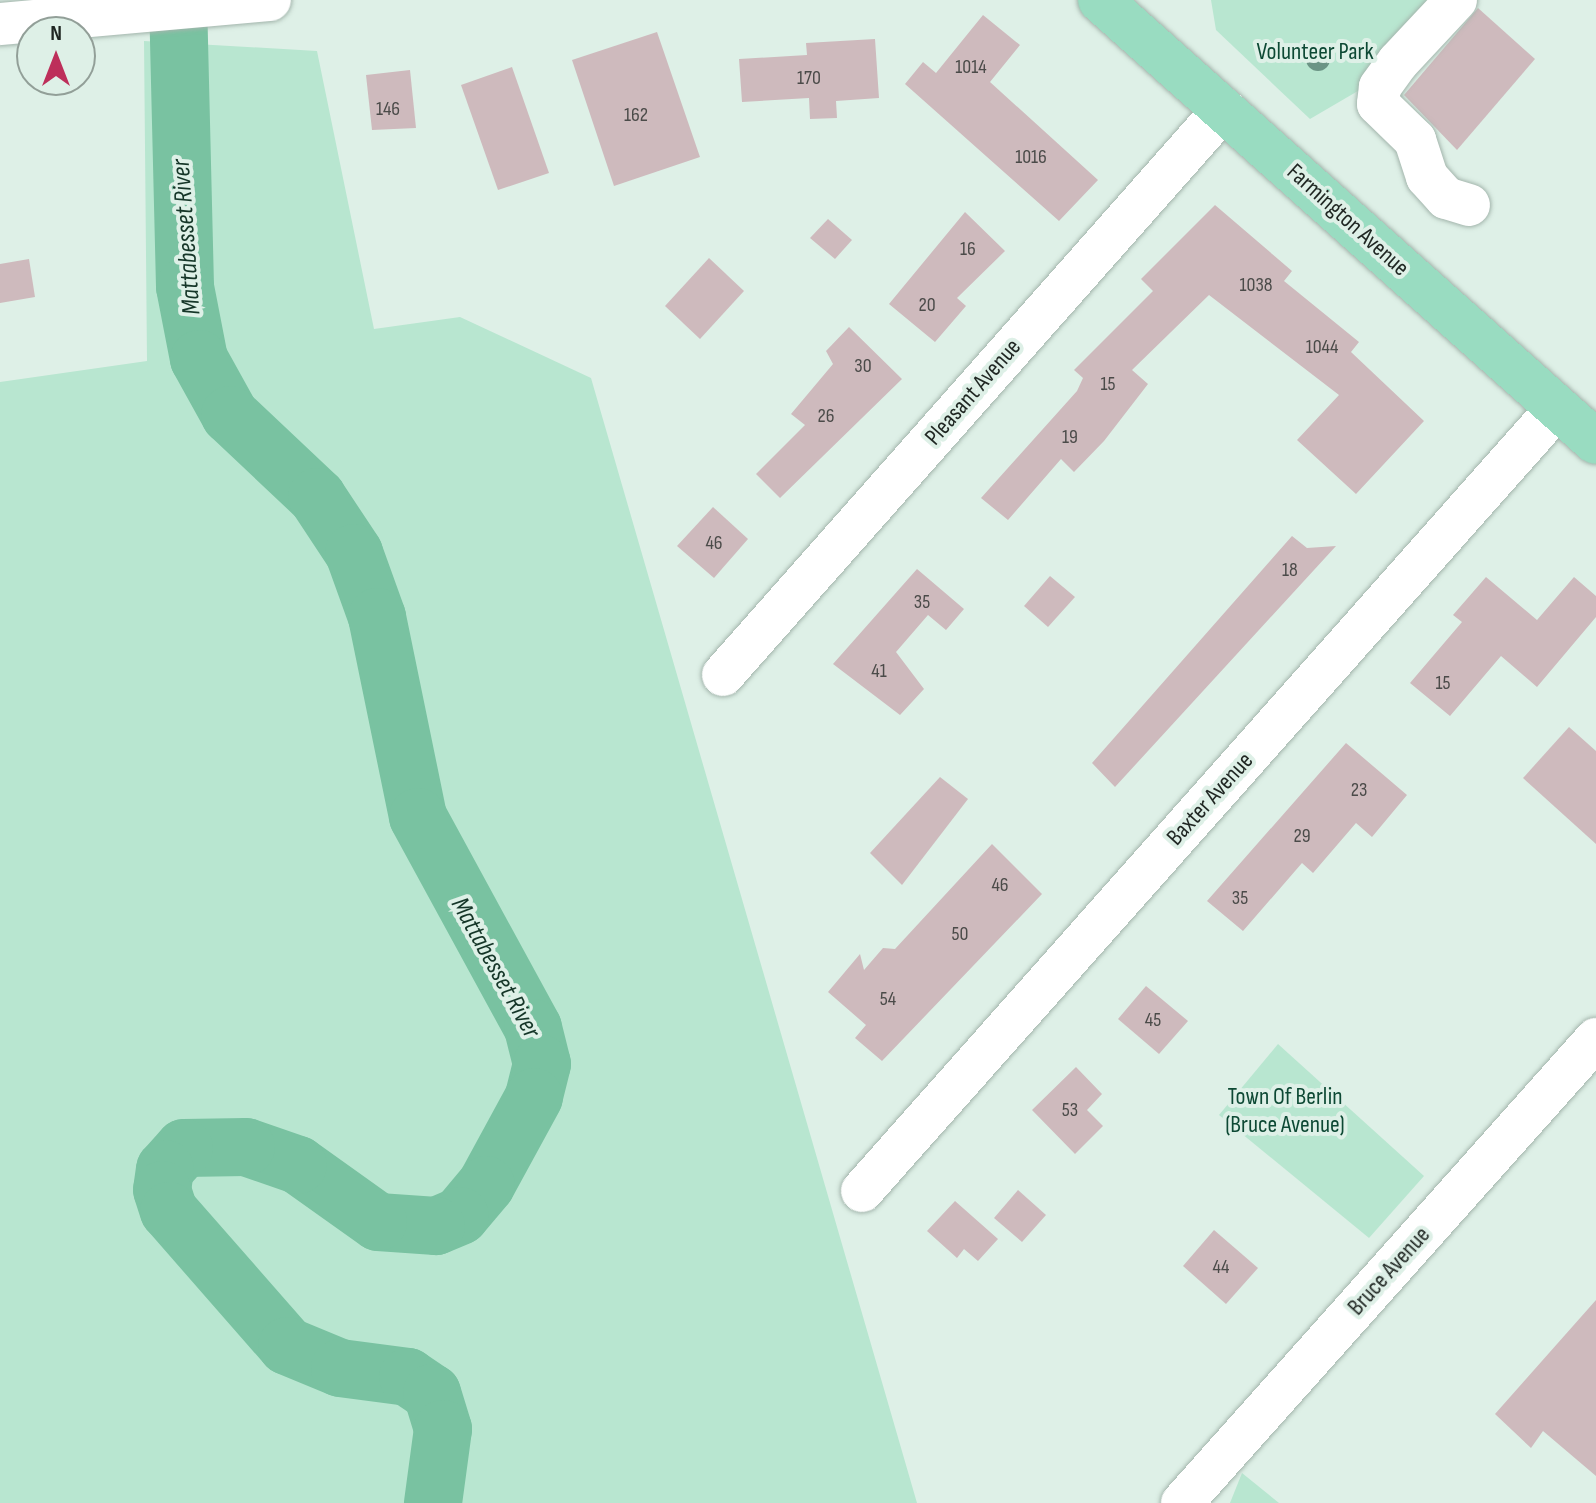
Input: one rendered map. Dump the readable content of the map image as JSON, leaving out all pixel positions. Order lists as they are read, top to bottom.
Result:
{
  "streets": {
    "main road": ["Farmington Avenue"],
    "street": ["Pleasant Avenue", "Baxter Avenue", "Bruce Avenue"]
  },
  "crossings": [
    ["Farmington Avenue", "Pleasant Avenue"],
    ["Farmington Avenue", "Baxter Avenue"]
  ],
  "water": ["Mattabesset River"],
  "parks": ["Volunteer Park", "Town Of Berlin (Bruce Avenue)"],
  "house_numbers": [
    "1014",
    "170",
    "146",
    "162",
    "1016",
    "16",
    "1038",
    "20",
    "1044",
    "30",
    "15",
    "26",
    "19",
    "46",
    "18",
    "35",
    "41",
    "15",
    "23",
    "29",
    "46",
    "35",
    "50",
    "54",
    "45",
    "53",
    "44"
  ],
  "north": "top"
}
